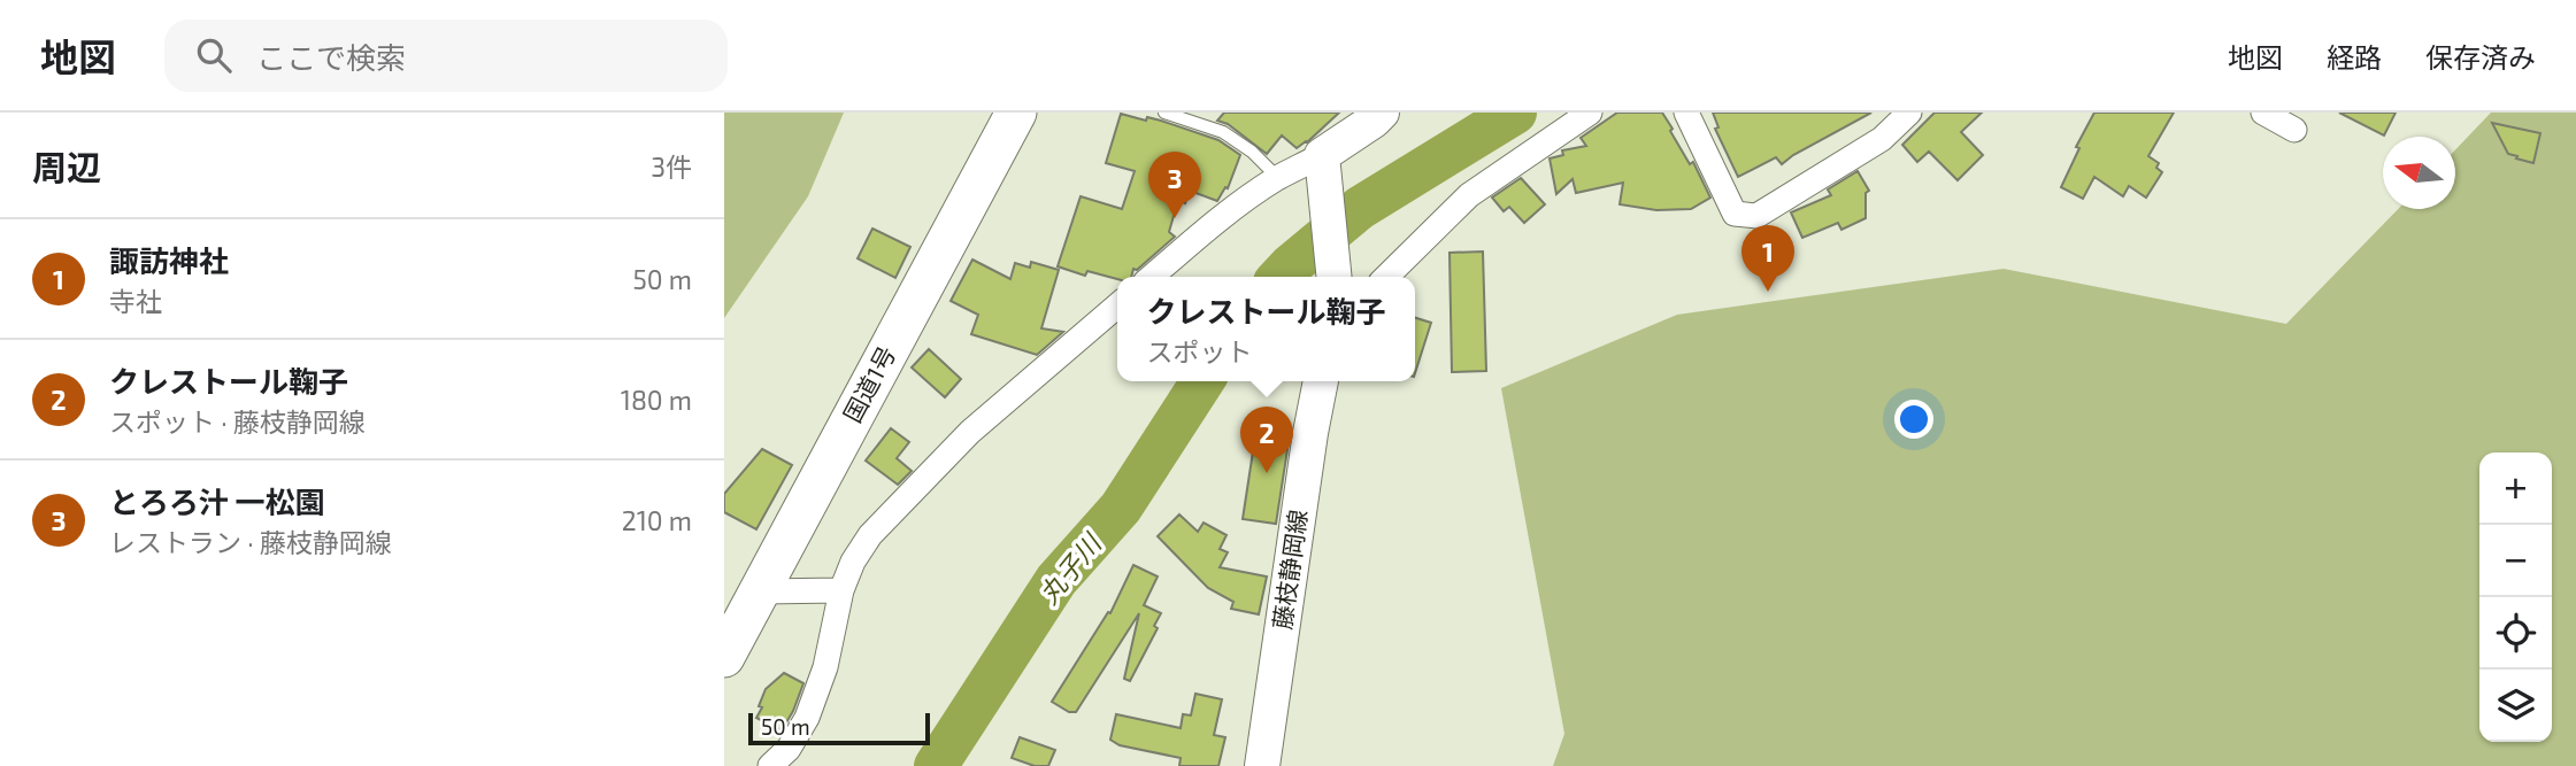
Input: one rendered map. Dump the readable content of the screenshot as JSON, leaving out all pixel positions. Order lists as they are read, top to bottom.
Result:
{
  "streets": {
    "highway": ["国道1号"],
    "main road": ["藤枝静岡線"]
  },
  "water": ["丸子川"],
  "scale_bar": "50 m",
  "north": "left",
  "page": {
    "header": "地図",
    "search": "ここで検索",
    "nav": ["地図", "経路", "保存済み"],
    "heading": ["周辺", "3件"],
    "pins": ["3", "1", "2"],
    "list": [
      {
        "mark": "1",
        "name": "諏訪神社",
        "note": "寺社",
        "value": "50 m"
      },
      {
        "mark": "2",
        "name": "クレストール鞠子",
        "note": "スポット · 藤枝静岡線",
        "value": "180 m"
      },
      {
        "mark": "3",
        "name": "とろろ汁 一松園",
        "note": "レストラン · 藤枝静岡線",
        "value": "210 m"
      }
    ],
    "popup": ["クレストール鞠子", "スポット"],
    "map_buttons": ["+", "−"],
    "scale": "50 m"
  }
}
